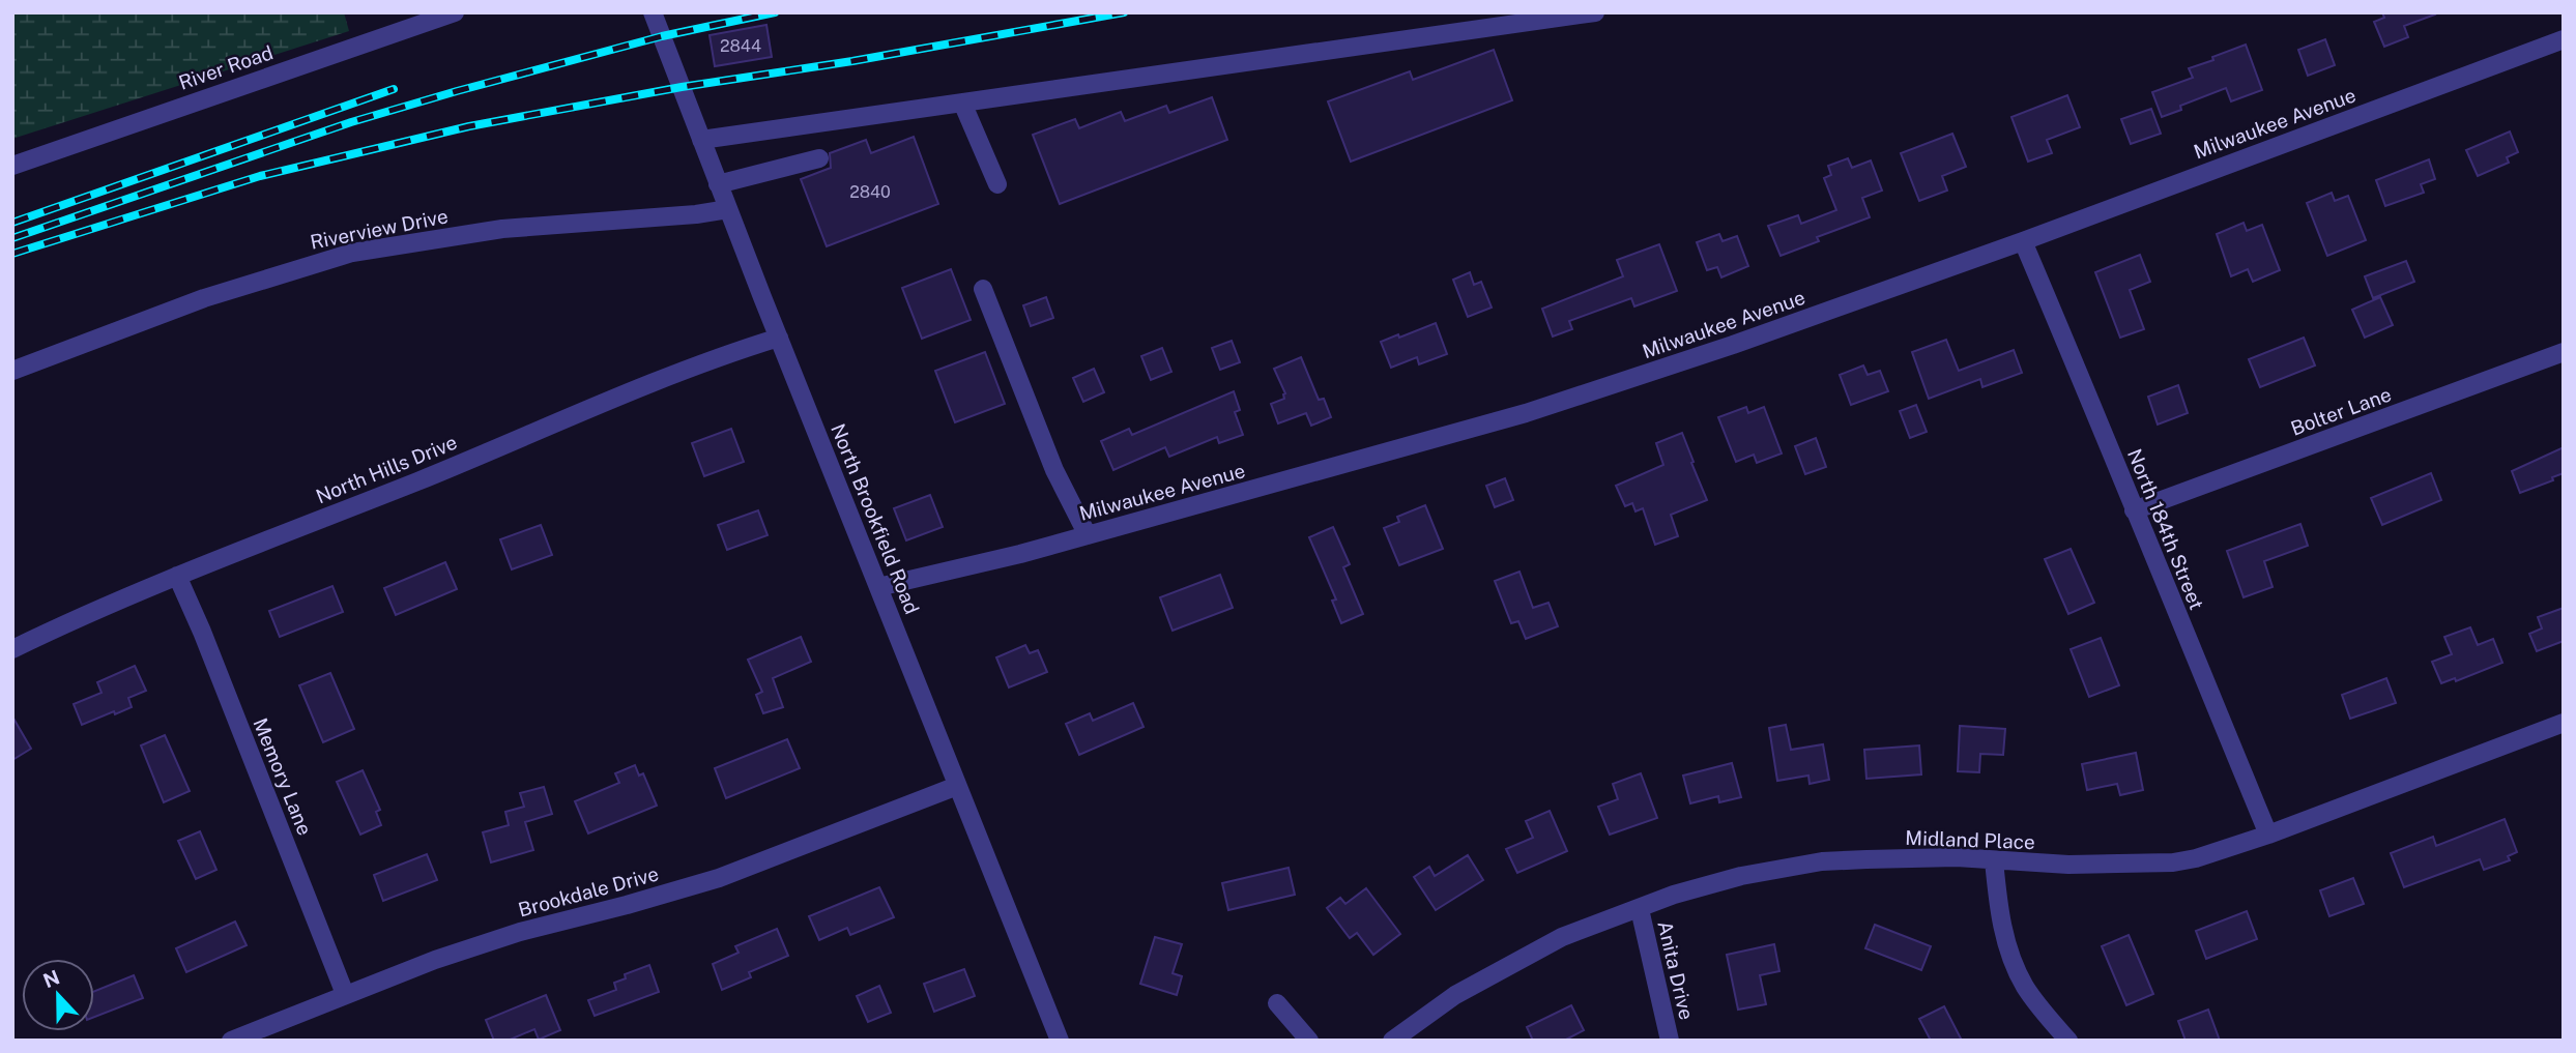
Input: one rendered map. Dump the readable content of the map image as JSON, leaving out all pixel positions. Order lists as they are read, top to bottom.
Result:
{
  "streets": {
    "street": [
      "River Road",
      "Milwaukee Avenue",
      "Riverview Drive",
      "Bolter Lane",
      "North Hills Drive",
      "North Brookfield Road",
      "North 184th Street",
      "Memory Lane",
      "Midland Place",
      "Brookdale Drive",
      "Anita Drive"
    ]
  },
  "crossings": [
    ["Milwaukee Avenue", "North Brookfield Road"],
    ["Milwaukee Avenue", "North 184th Street"],
    ["Riverview Drive", "North Brookfield Road"],
    ["Bolter Lane", "North 184th Street"],
    ["North Hills Drive", "North Brookfield Road"],
    ["North Hills Drive", "Memory Lane"],
    ["North Brookfield Road", "Brookdale Drive"],
    ["North 184th Street", "Midland Place"],
    ["Memory Lane", "Brookdale Drive"],
    ["Midland Place", "Anita Drive"]
  ],
  "house_numbers": ["2844", "2840"],
  "north": "top"
}
